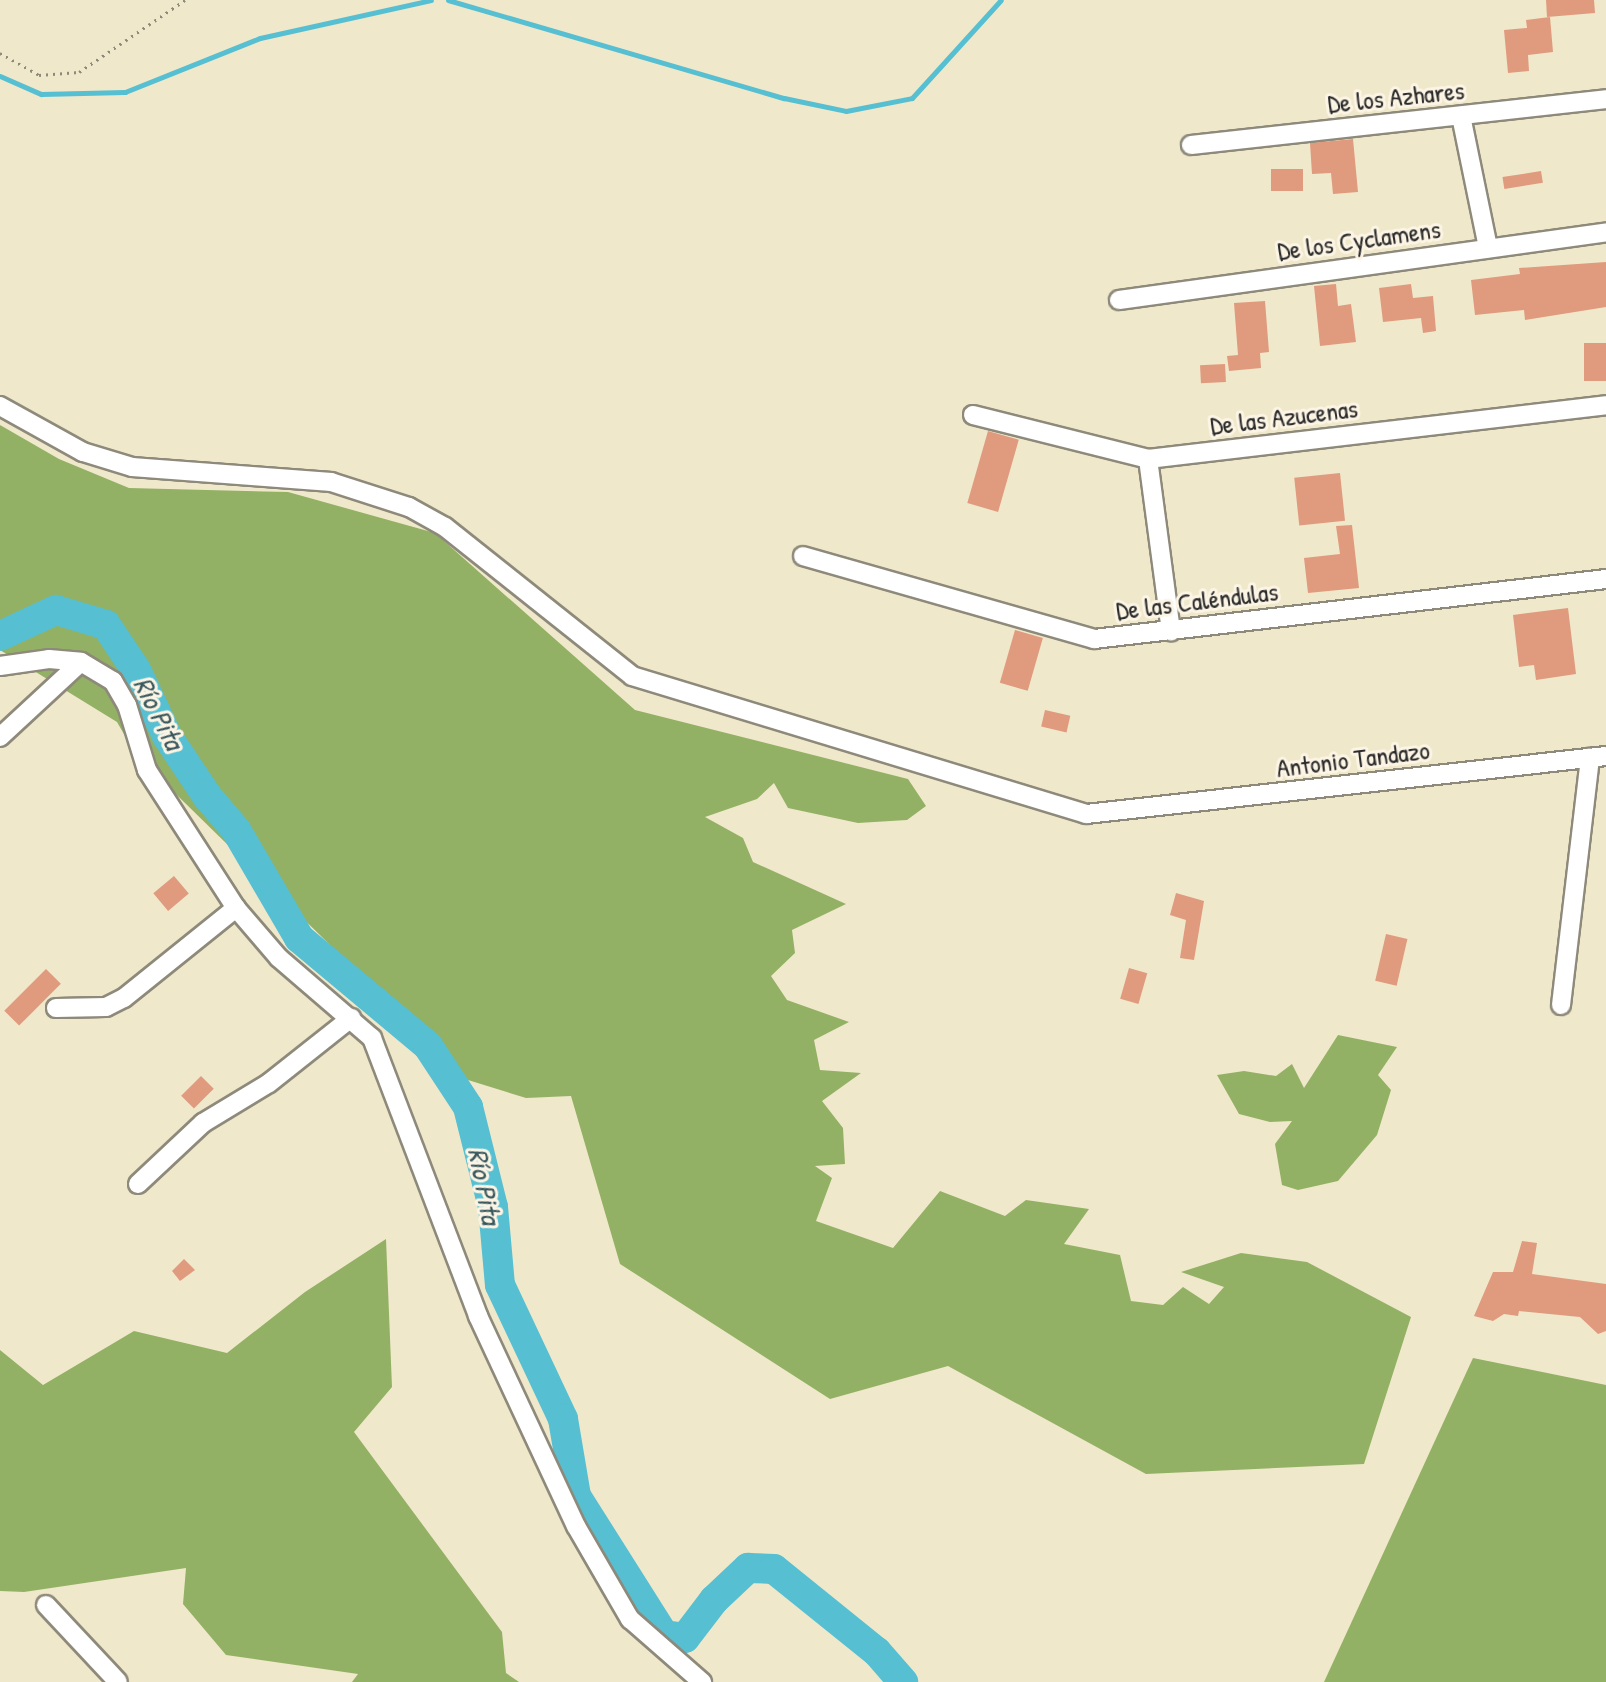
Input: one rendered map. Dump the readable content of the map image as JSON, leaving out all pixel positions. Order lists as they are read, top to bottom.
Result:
{
  "streets": {
    "street": [
      "De los Azhares",
      "De los Cyclamens",
      "De las Azucenas",
      "De las Caléndulas",
      "Antonio Tandazo"
    ]
  },
  "water": ["Río Pita"]
}
